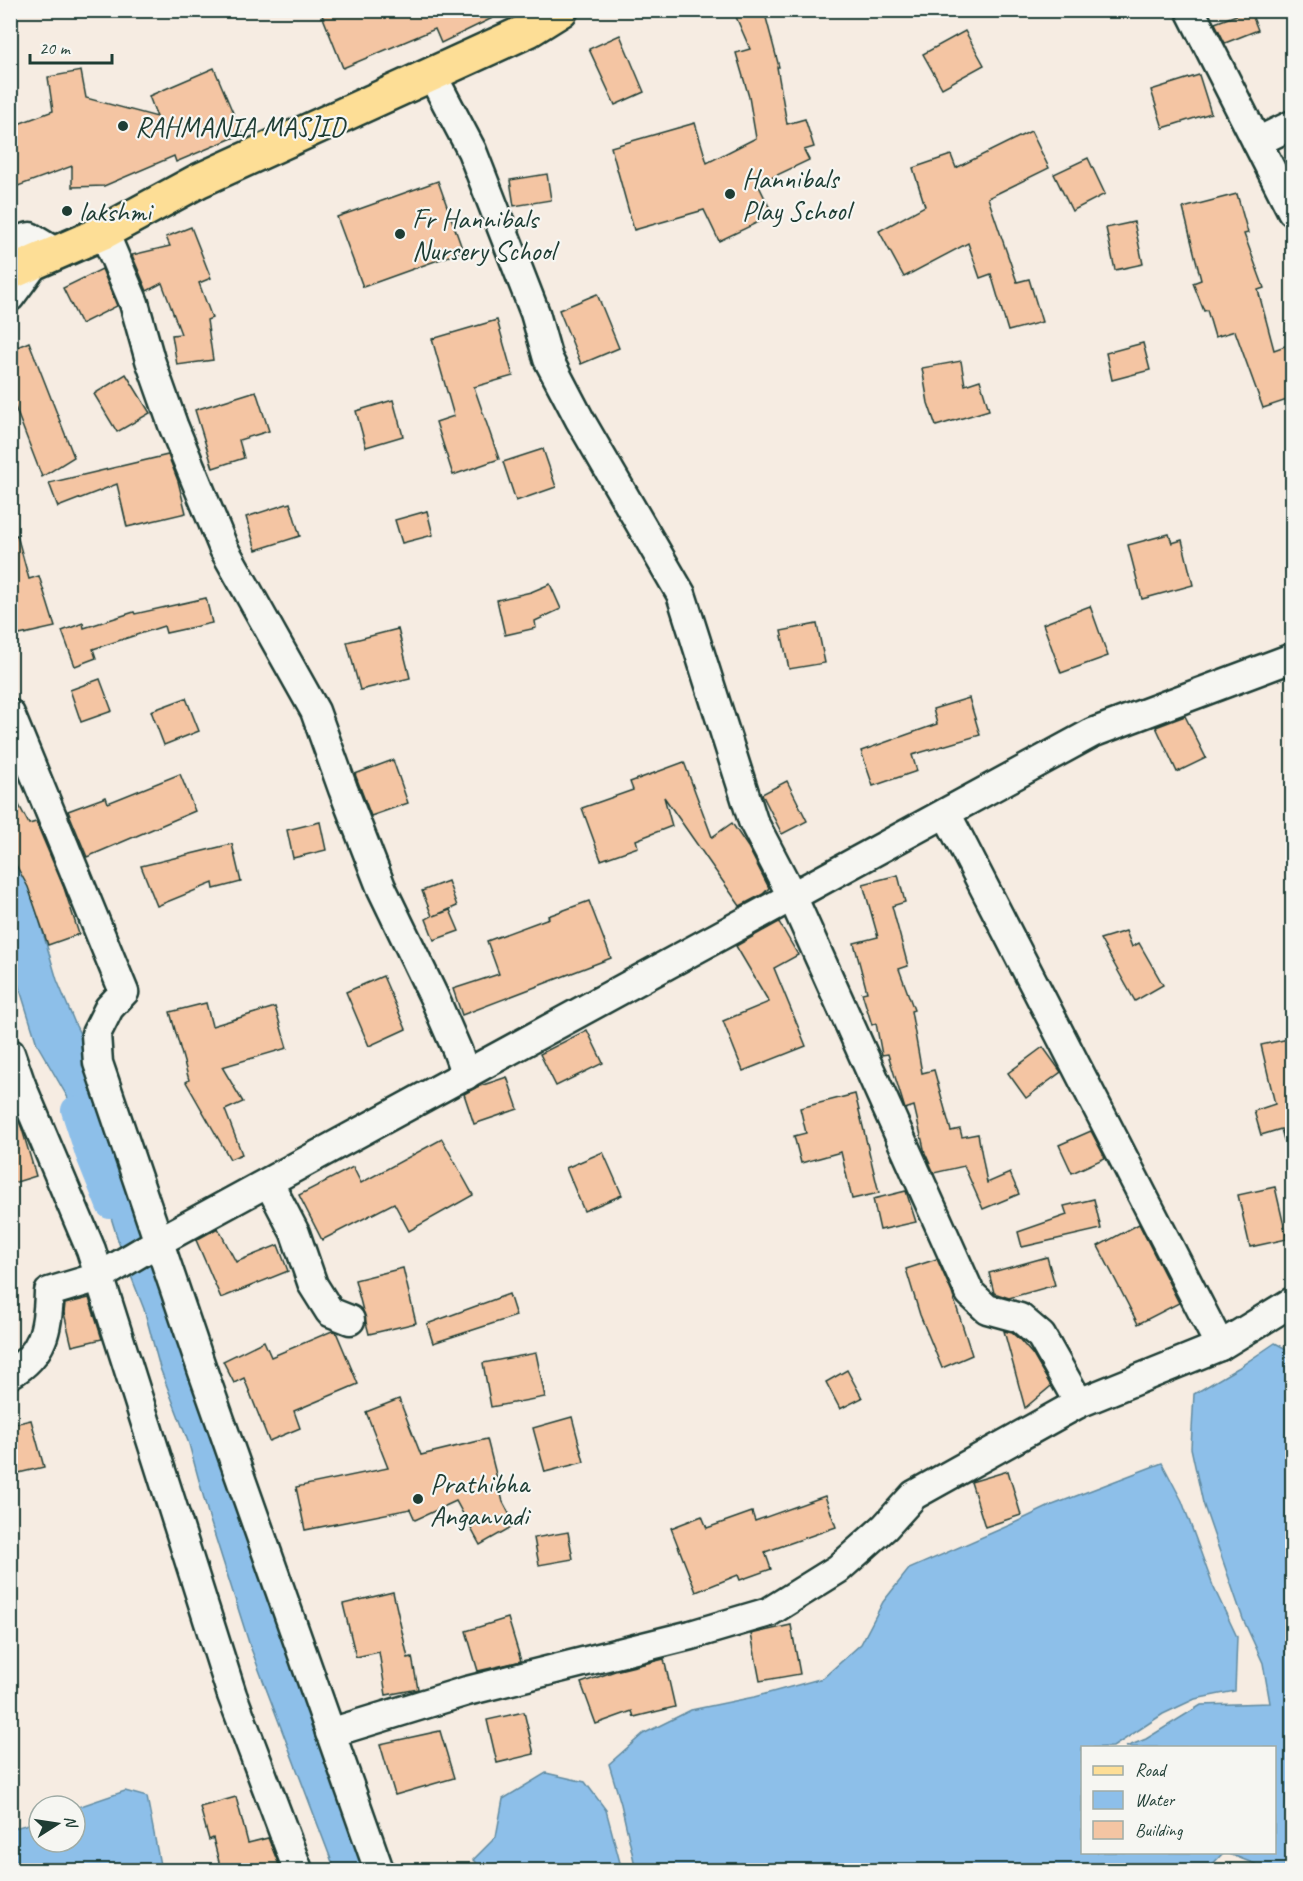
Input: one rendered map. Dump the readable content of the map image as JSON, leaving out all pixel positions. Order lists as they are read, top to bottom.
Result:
{
  "places": [
    "RAHMANIA MASJID",
    "Hannibals Play School",
    "lakshmi",
    "Fr Hannibals Nursery School",
    "Prathibha Anganvadi"
  ],
  "legend": ["Road", "Water", "Building"],
  "scale_bar": "20 m",
  "north": "right"
}
